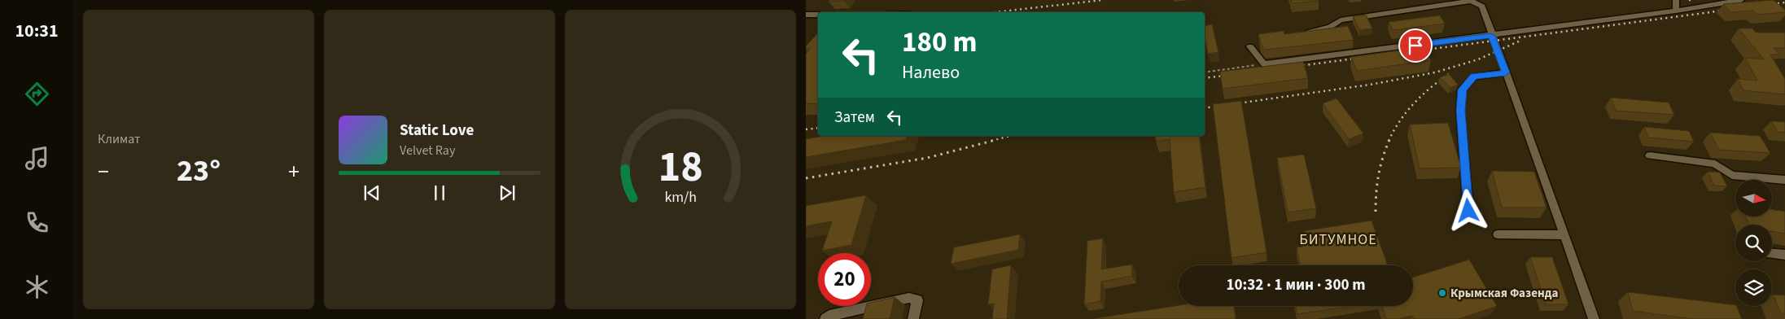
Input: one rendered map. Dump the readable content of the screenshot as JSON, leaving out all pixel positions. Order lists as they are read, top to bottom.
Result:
{
  "districts": ["БИТУМНОЕ"],
  "places": ["Крымская Фазенда"],
  "north": "right",
  "page": {
    "tabs": "10:31",
    "tile": "Климат",
    "turn": ["180 m", "Налево"],
    "then": "Затем",
    "song": ["Static Love", "Velvet Ray"],
    "heat": ["−", "23°", "+"],
    "limit": "20",
    "trip": "10:32 · 1 мин · 300 m",
    "gauge": ["18", "km/h"]
  }
}
